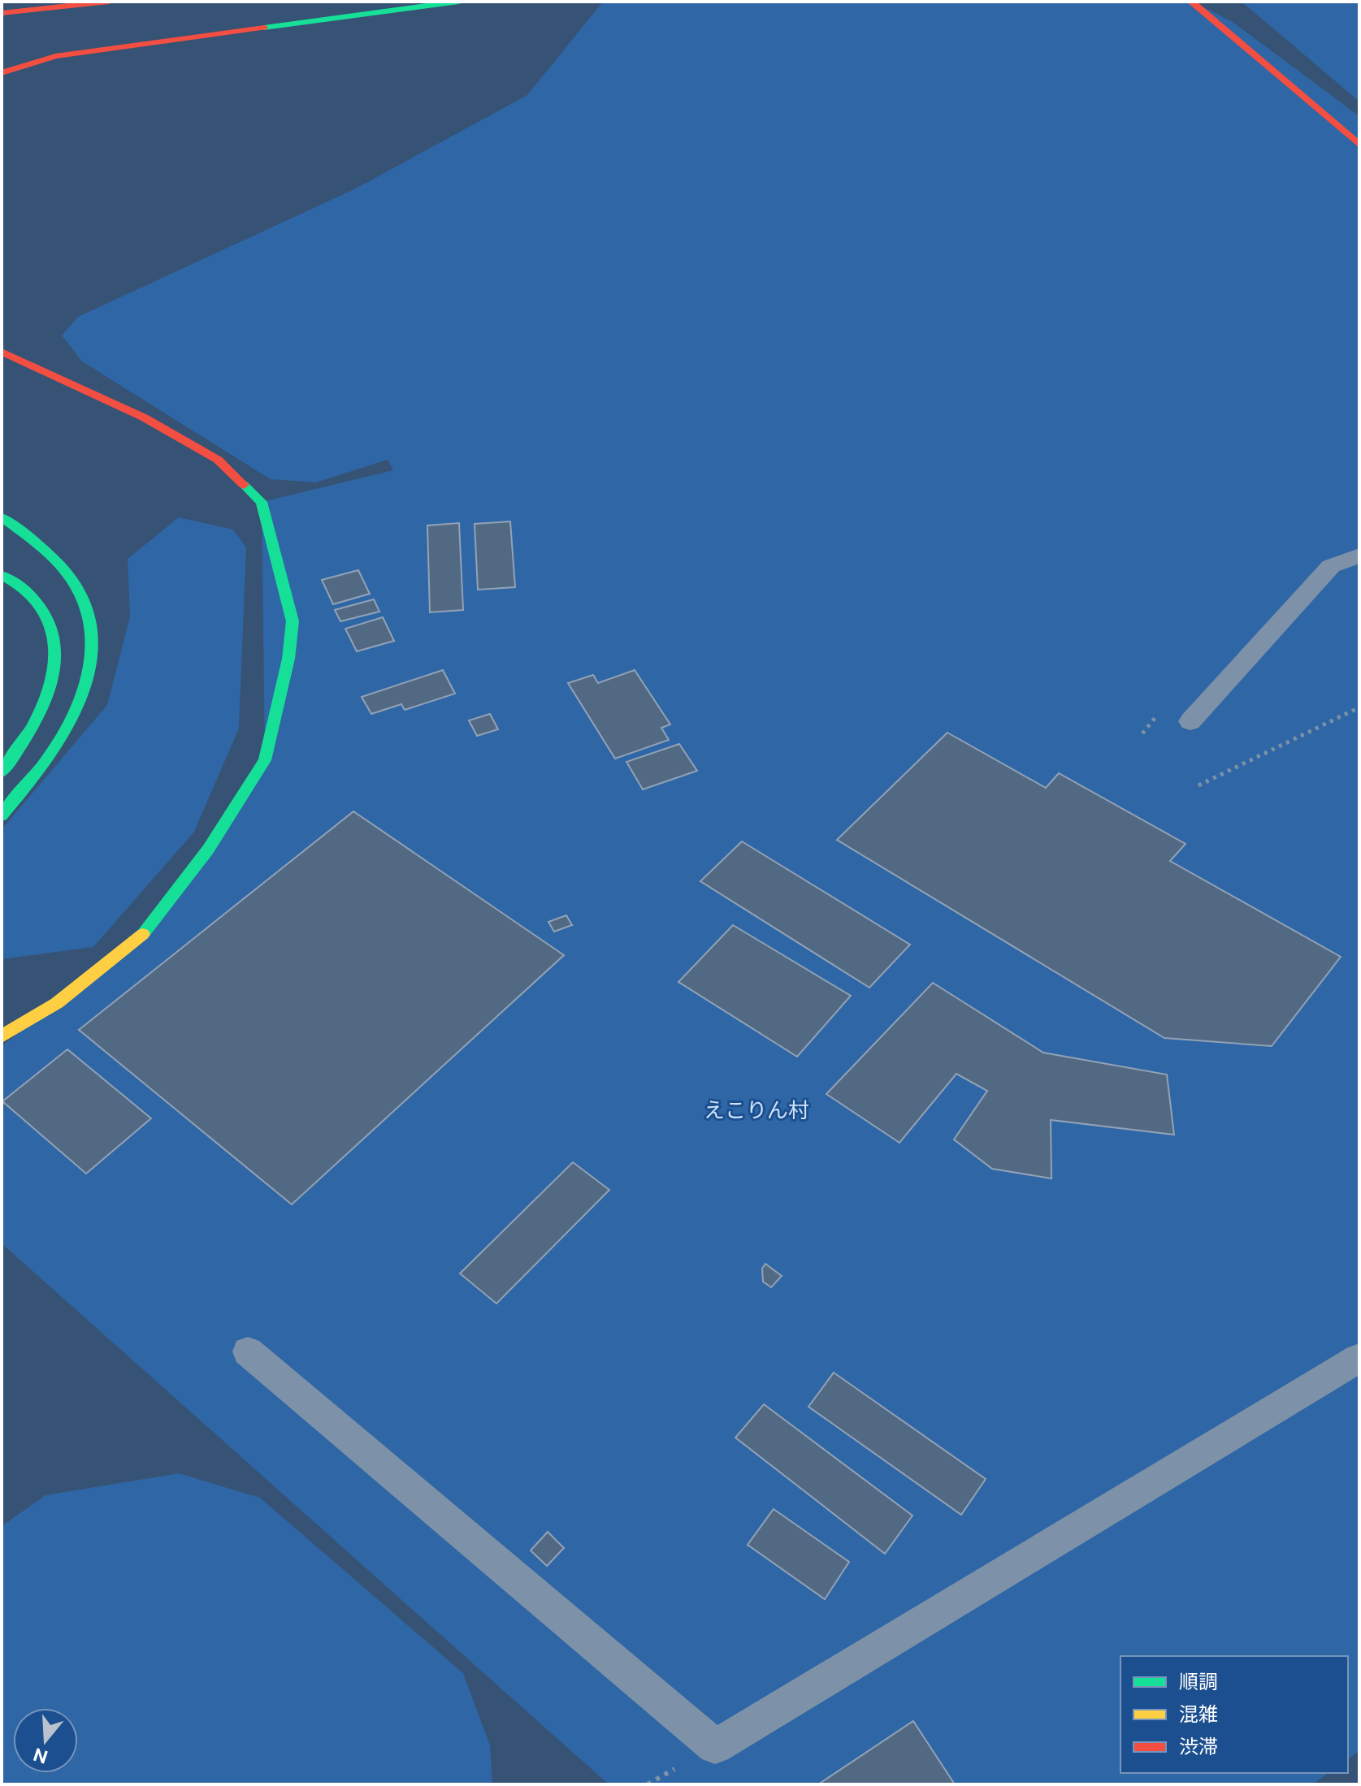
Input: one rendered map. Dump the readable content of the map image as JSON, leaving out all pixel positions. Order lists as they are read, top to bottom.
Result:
{
  "parks": ["えこりん村"],
  "legend": ["順調", "混雑", "渋滞"],
  "north": "bottom"
}
